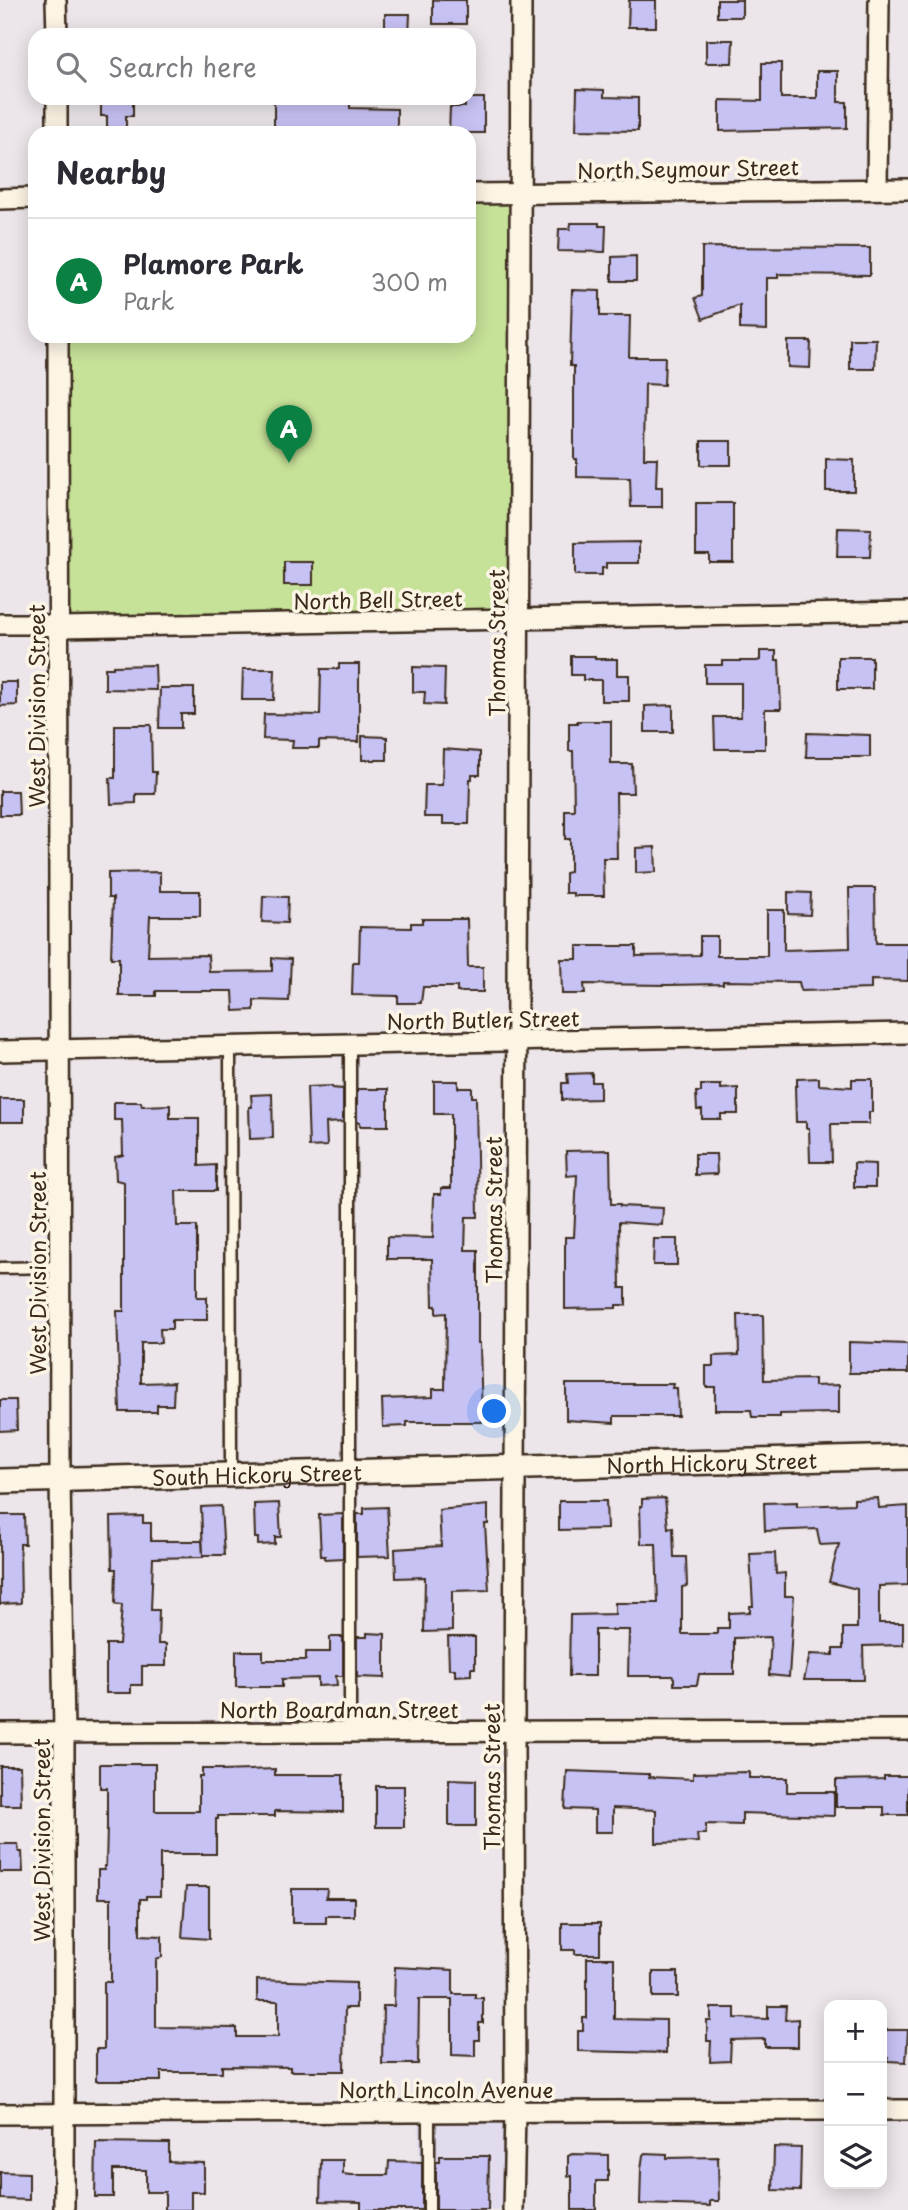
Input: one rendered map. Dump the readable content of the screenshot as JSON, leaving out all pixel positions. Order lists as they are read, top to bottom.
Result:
{
  "streets": {
    "street": [
      "North Seymour Street",
      "North Bell Street",
      "Thomas Street",
      "West Division Street",
      "North Butler Street",
      "North Hickory Street",
      "South Hickory Street",
      "North Boardman Street",
      "North Lincoln Avenue"
    ]
  },
  "crossings": [
    ["North Seymour Street", "Thomas Street"],
    ["North Bell Street", "Thomas Street"],
    ["North Bell Street", "West Division Street"],
    ["Thomas Street", "North Butler Street"],
    ["Thomas Street", "North Hickory Street"],
    ["Thomas Street", "South Hickory Street"],
    ["Thomas Street", "North Boardman Street"],
    ["Thomas Street", "North Lincoln Avenue"],
    ["West Division Street", "North Butler Street"],
    ["West Division Street", "South Hickory Street"],
    ["West Division Street", "North Boardman Street"],
    ["West Division Street", "North Lincoln Avenue"],
    ["North Hickory Street", "South Hickory Street"]
  ],
  "page": {
    "search": "Search here",
    "heading": "Nearby",
    "list": [
      {
        "mark": "A",
        "name": "Plamore Park",
        "note": "Park",
        "value": "300 m"
      }
    ],
    "pins": "A",
    "map_buttons": ["+", "−"]
  }
}
